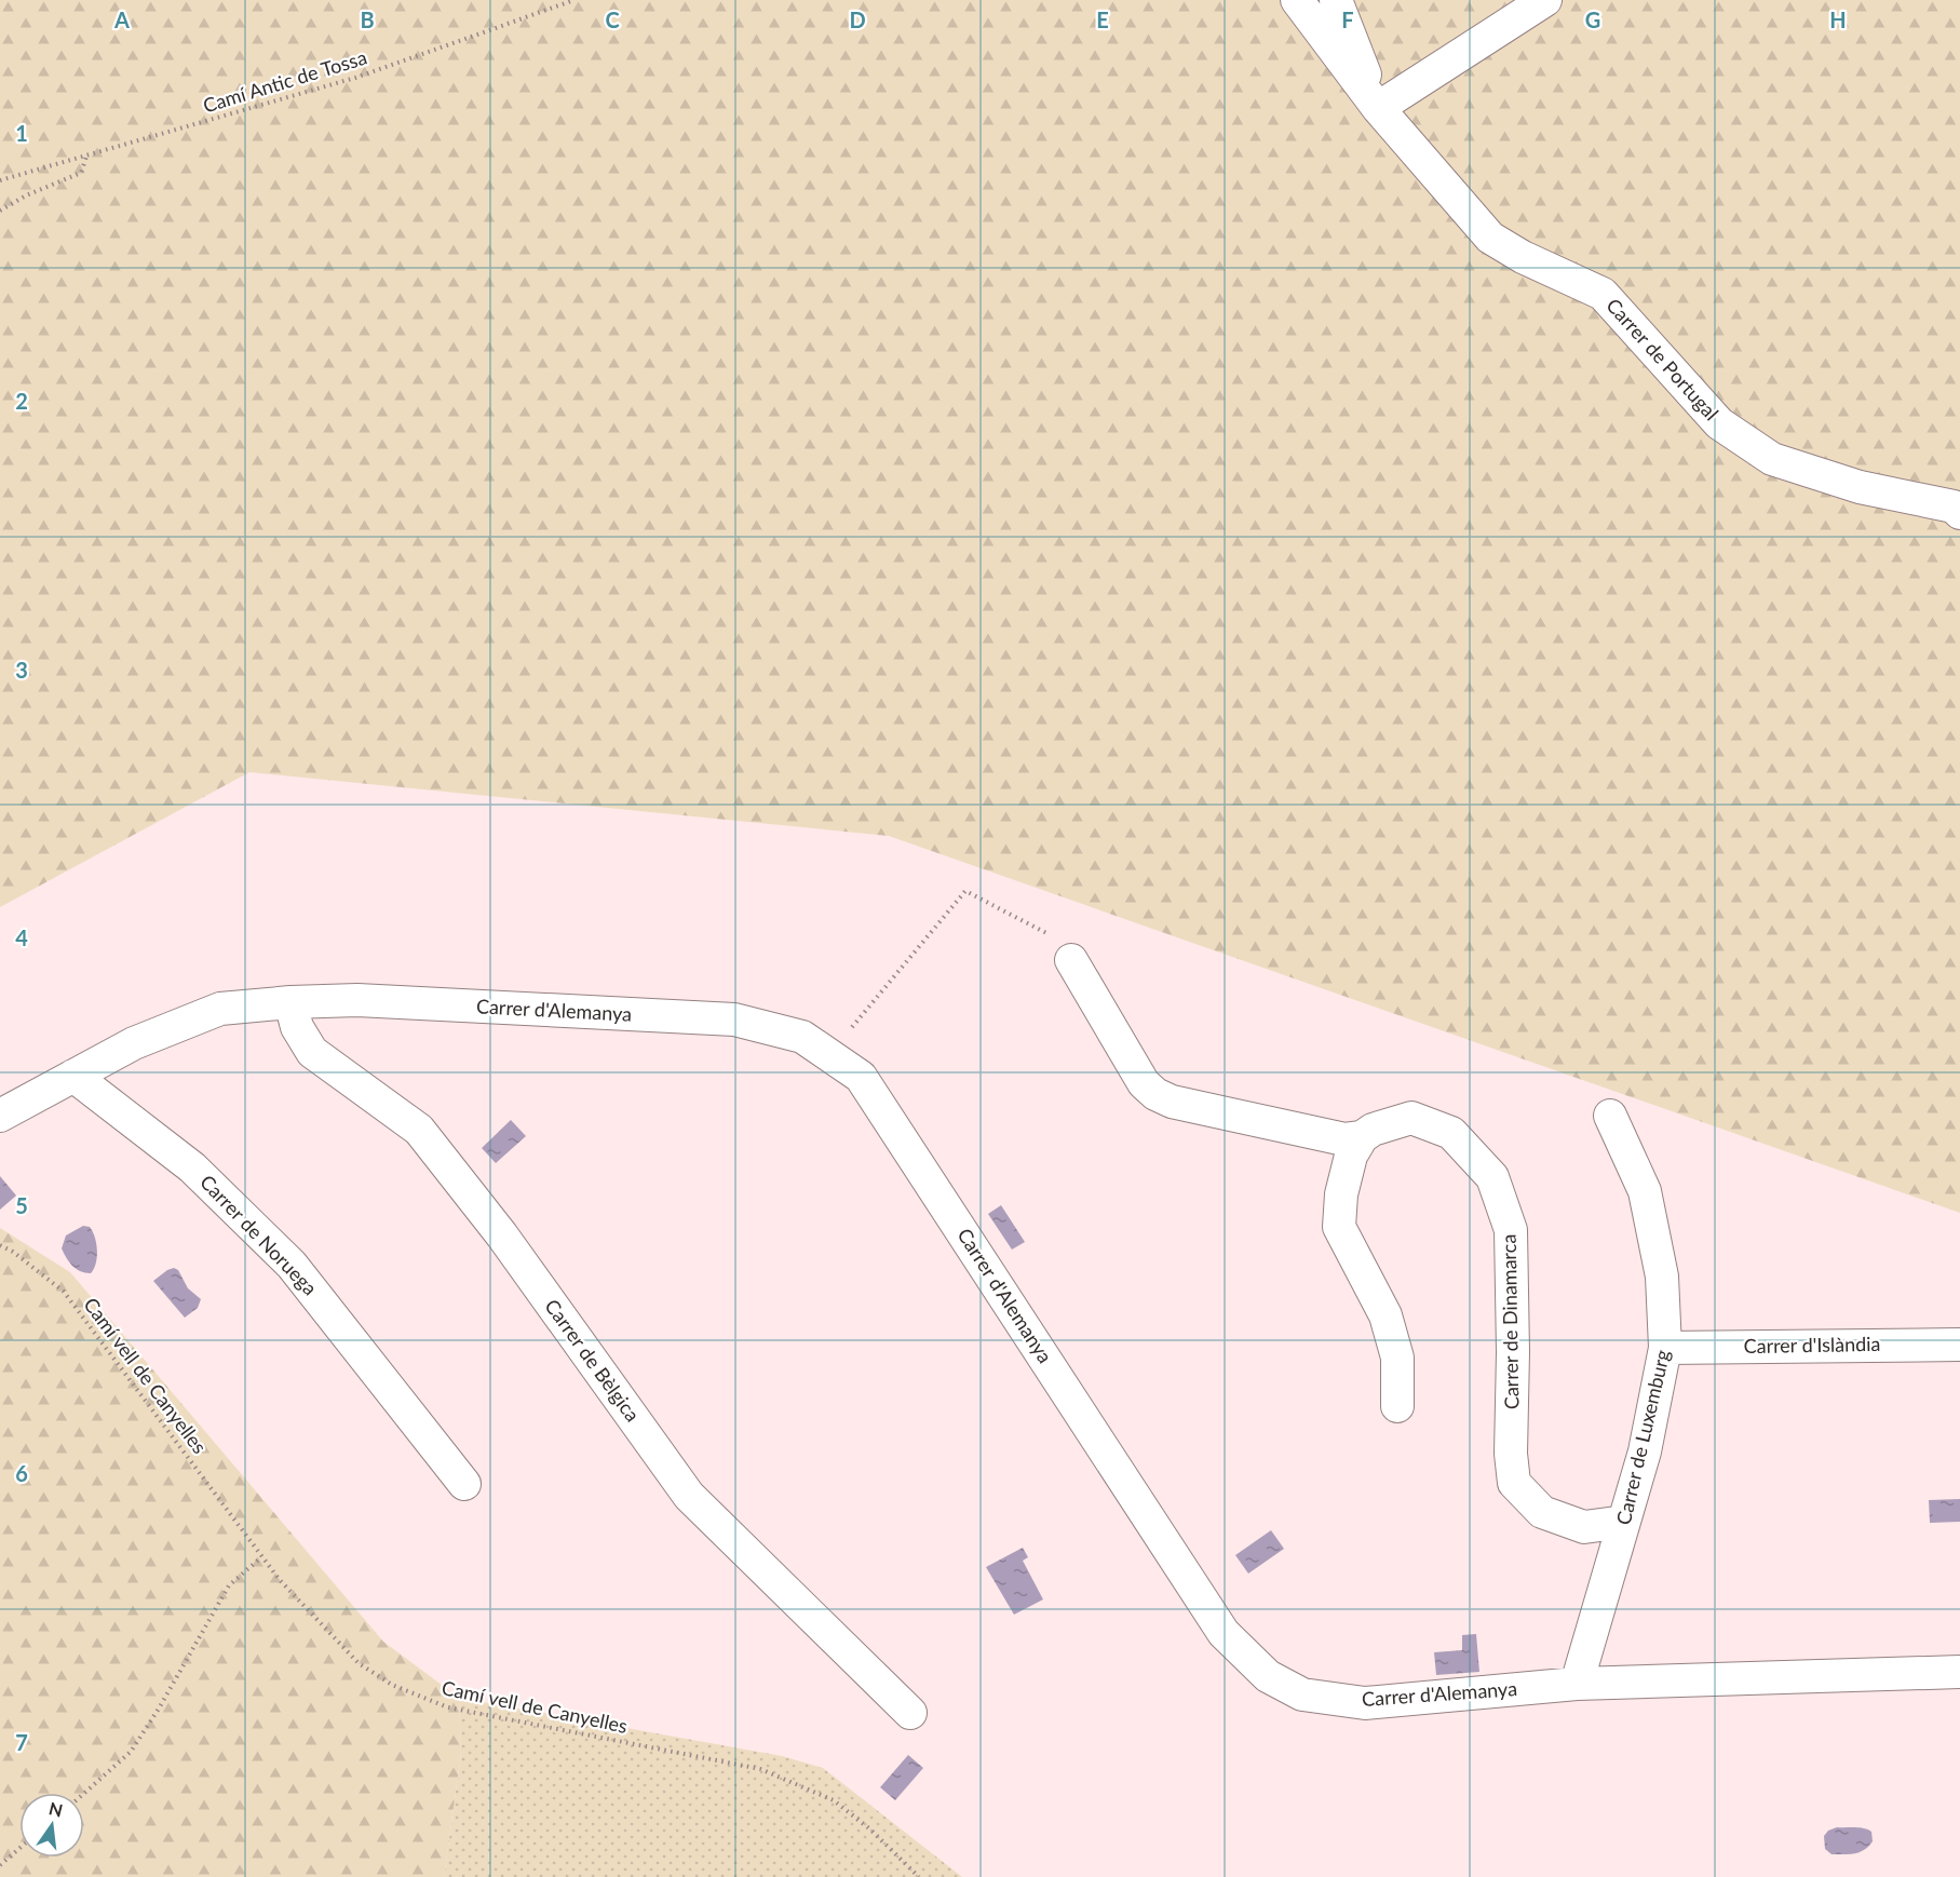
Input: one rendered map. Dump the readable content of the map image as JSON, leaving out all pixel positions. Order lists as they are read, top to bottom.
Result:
{
  "streets": {
    "street": [
      "Carrer de Portugal",
      "Carrer d'Alemanya",
      "Carrer de Noruega",
      "Carrer de Dinamarca",
      "Carrer d'Islàndia",
      "Carrer de Bèlgica",
      "Carrer de Luxemburg"
    ],
    "path": ["Camí Antic de Tossa", "Camí vell de Canyelles"]
  },
  "crossings": [
    ["Carrer d'Alemanya", "Carrer de Noruega"],
    ["Carrer d'Alemanya", "Carrer de Bèlgica"],
    ["Carrer d'Alemanya", "Carrer de Luxemburg"],
    ["Carrer de Dinamarca", "Carrer de Luxemburg"],
    ["Carrer d'Islàndia", "Carrer de Luxemburg"]
  ],
  "north": "top",
  "grid": {
    "columns": [
      "A",
      "B",
      "C",
      "D",
      "E",
      "F",
      "G",
      "H"
    ],
    "rows": [
      "1",
      "2",
      "3",
      "4",
      "5",
      "6",
      "7"
    ]
  }
}
